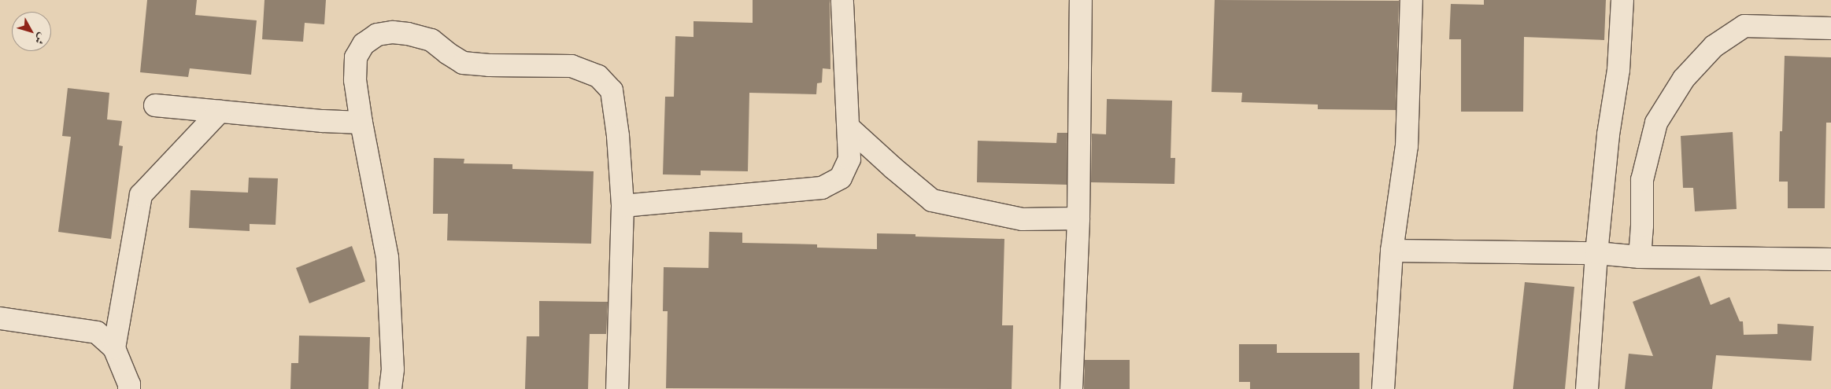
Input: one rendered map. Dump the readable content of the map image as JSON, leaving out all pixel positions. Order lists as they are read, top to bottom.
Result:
{
  "north": "bottom right"
}
